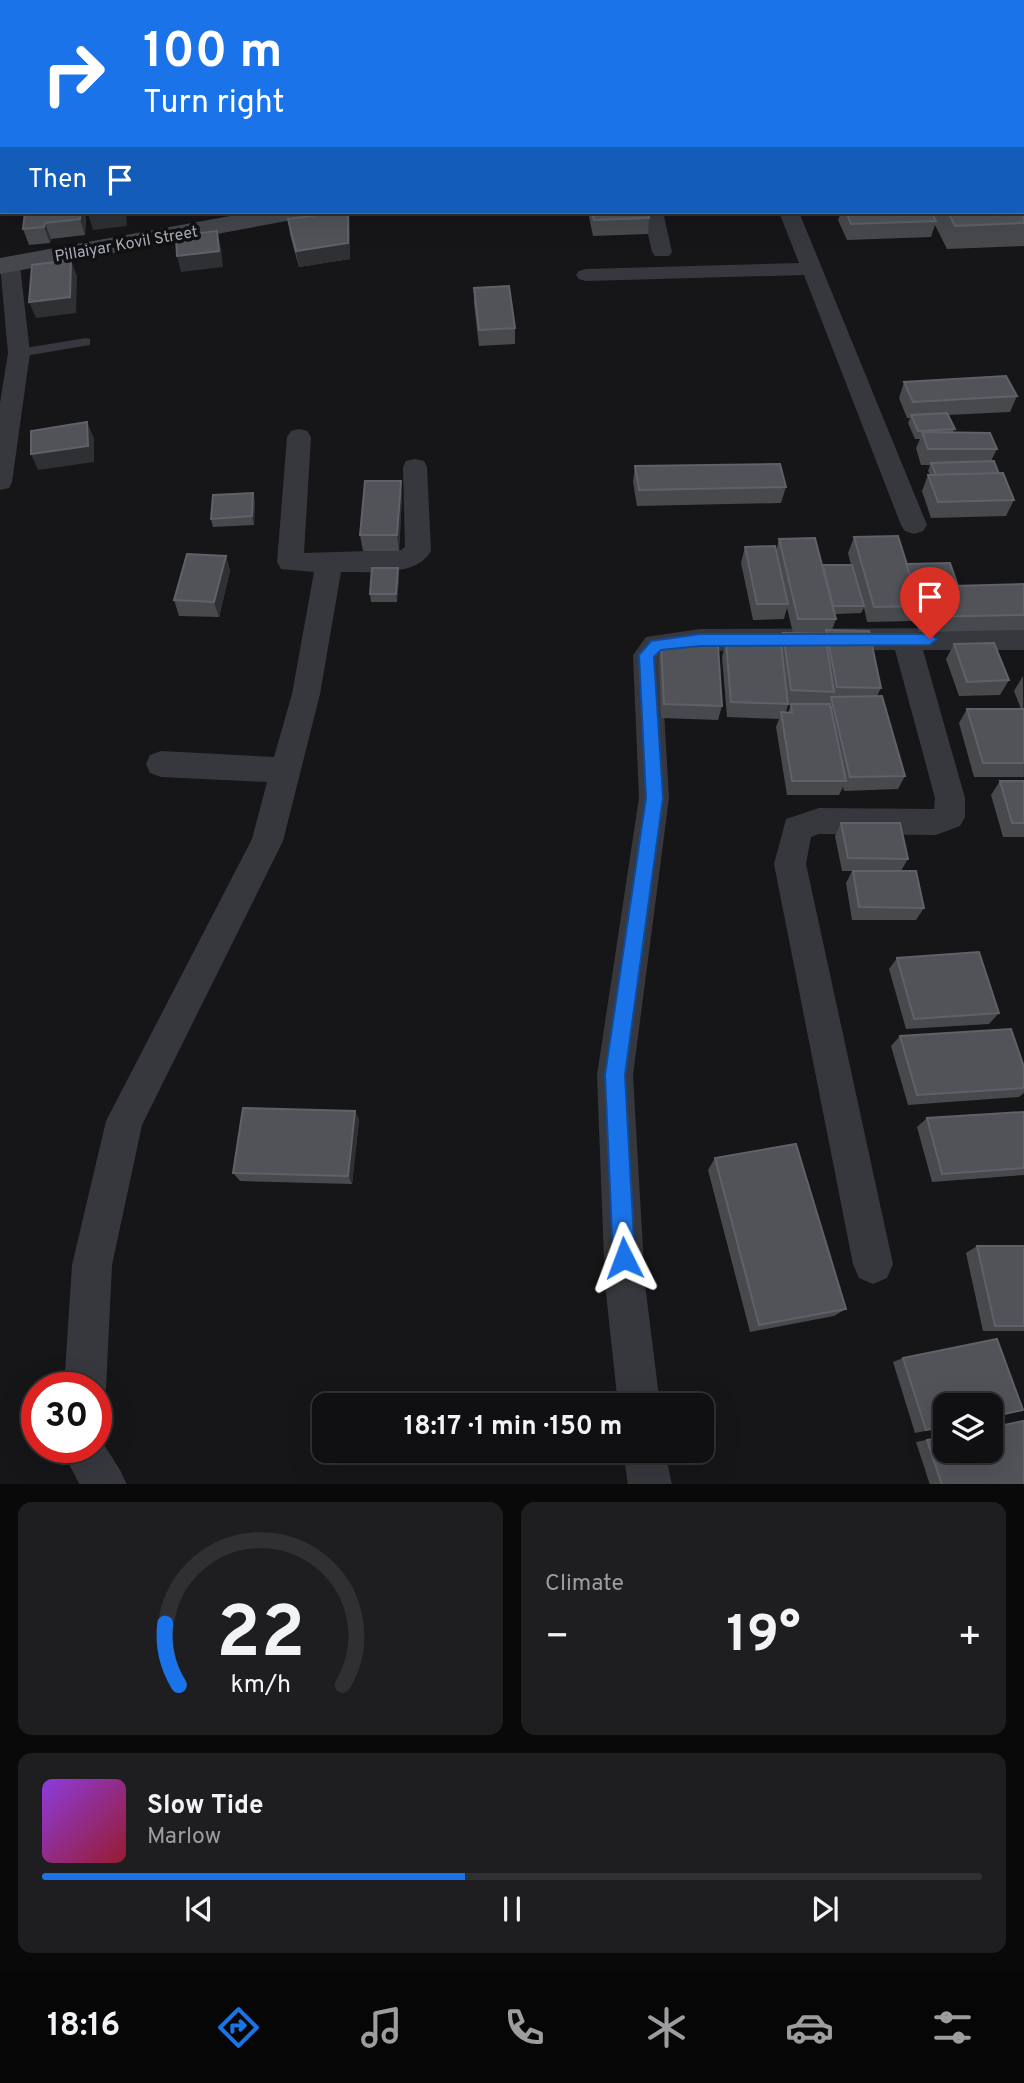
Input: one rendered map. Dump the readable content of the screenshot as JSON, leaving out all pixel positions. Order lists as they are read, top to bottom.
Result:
{
  "streets": {
    "street": ["Pillaiyar Kovil Street"]
  },
  "page": {
    "turn": ["100 m", "Turn right"],
    "then": "Then",
    "limit": "30",
    "trip": "18:17 · 1 min · 150 m",
    "tile": "Climate",
    "heat": ["−", "19°", "+"],
    "song": ["Slow Tide", "Marlow"],
    "tabs": "18:16",
    "gauge": ["22", "km/h"]
  }
}
